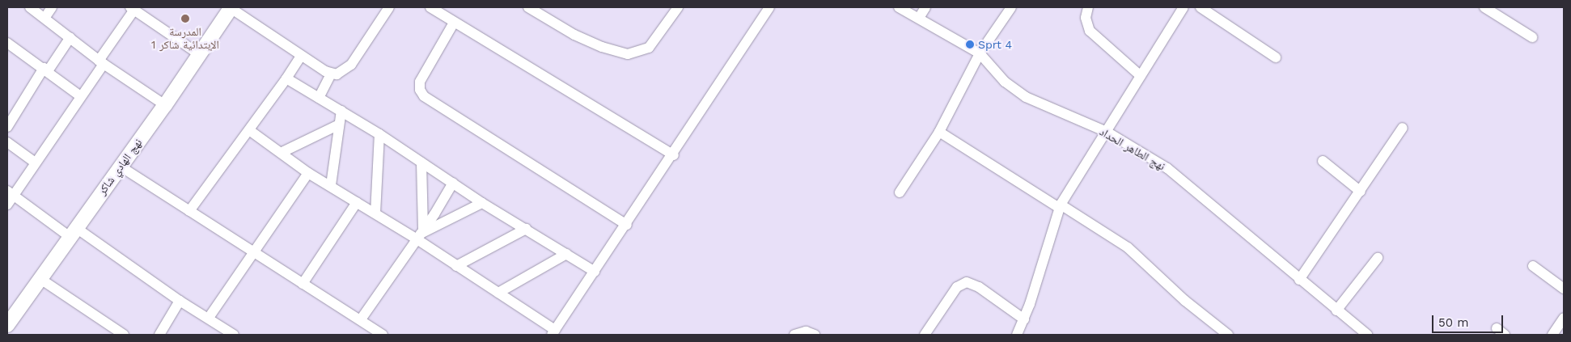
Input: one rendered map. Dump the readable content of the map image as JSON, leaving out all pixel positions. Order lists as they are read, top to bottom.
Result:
{
  "streets": {
    "street": ["نهج الطاهر الحداد", "نهج الهادي شاكر"]
  },
  "places": ["المدرسة الإبتدائية شاكر 1", "Sprt 4"],
  "scale_bar": "50 m"
}
